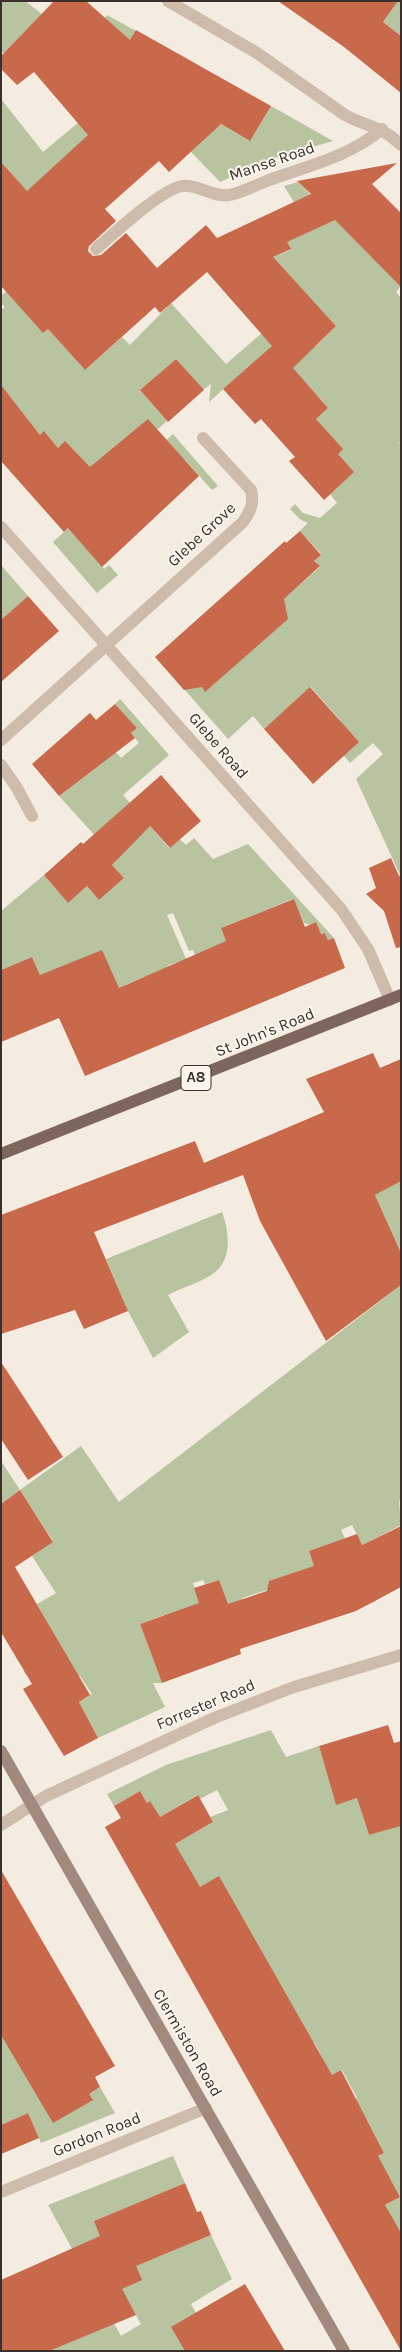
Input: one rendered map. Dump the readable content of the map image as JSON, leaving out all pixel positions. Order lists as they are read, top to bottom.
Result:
{
  "streets": {
    "main road": ["St John's Road", "A8"],
    "street": [
      "Manse Road",
      "Glebe Grove",
      "Glebe Road",
      "Forrester Road",
      "Clermiston Road",
      "Gordon Road"
    ]
  },
  "crossings": [
    ["Glebe Grove", "Glebe Road"],
    ["Glebe Road", "St John's Road"],
    ["Forrester Road", "Clermiston Road"],
    ["Clermiston Road", "Gordon Road"]
  ]
}
